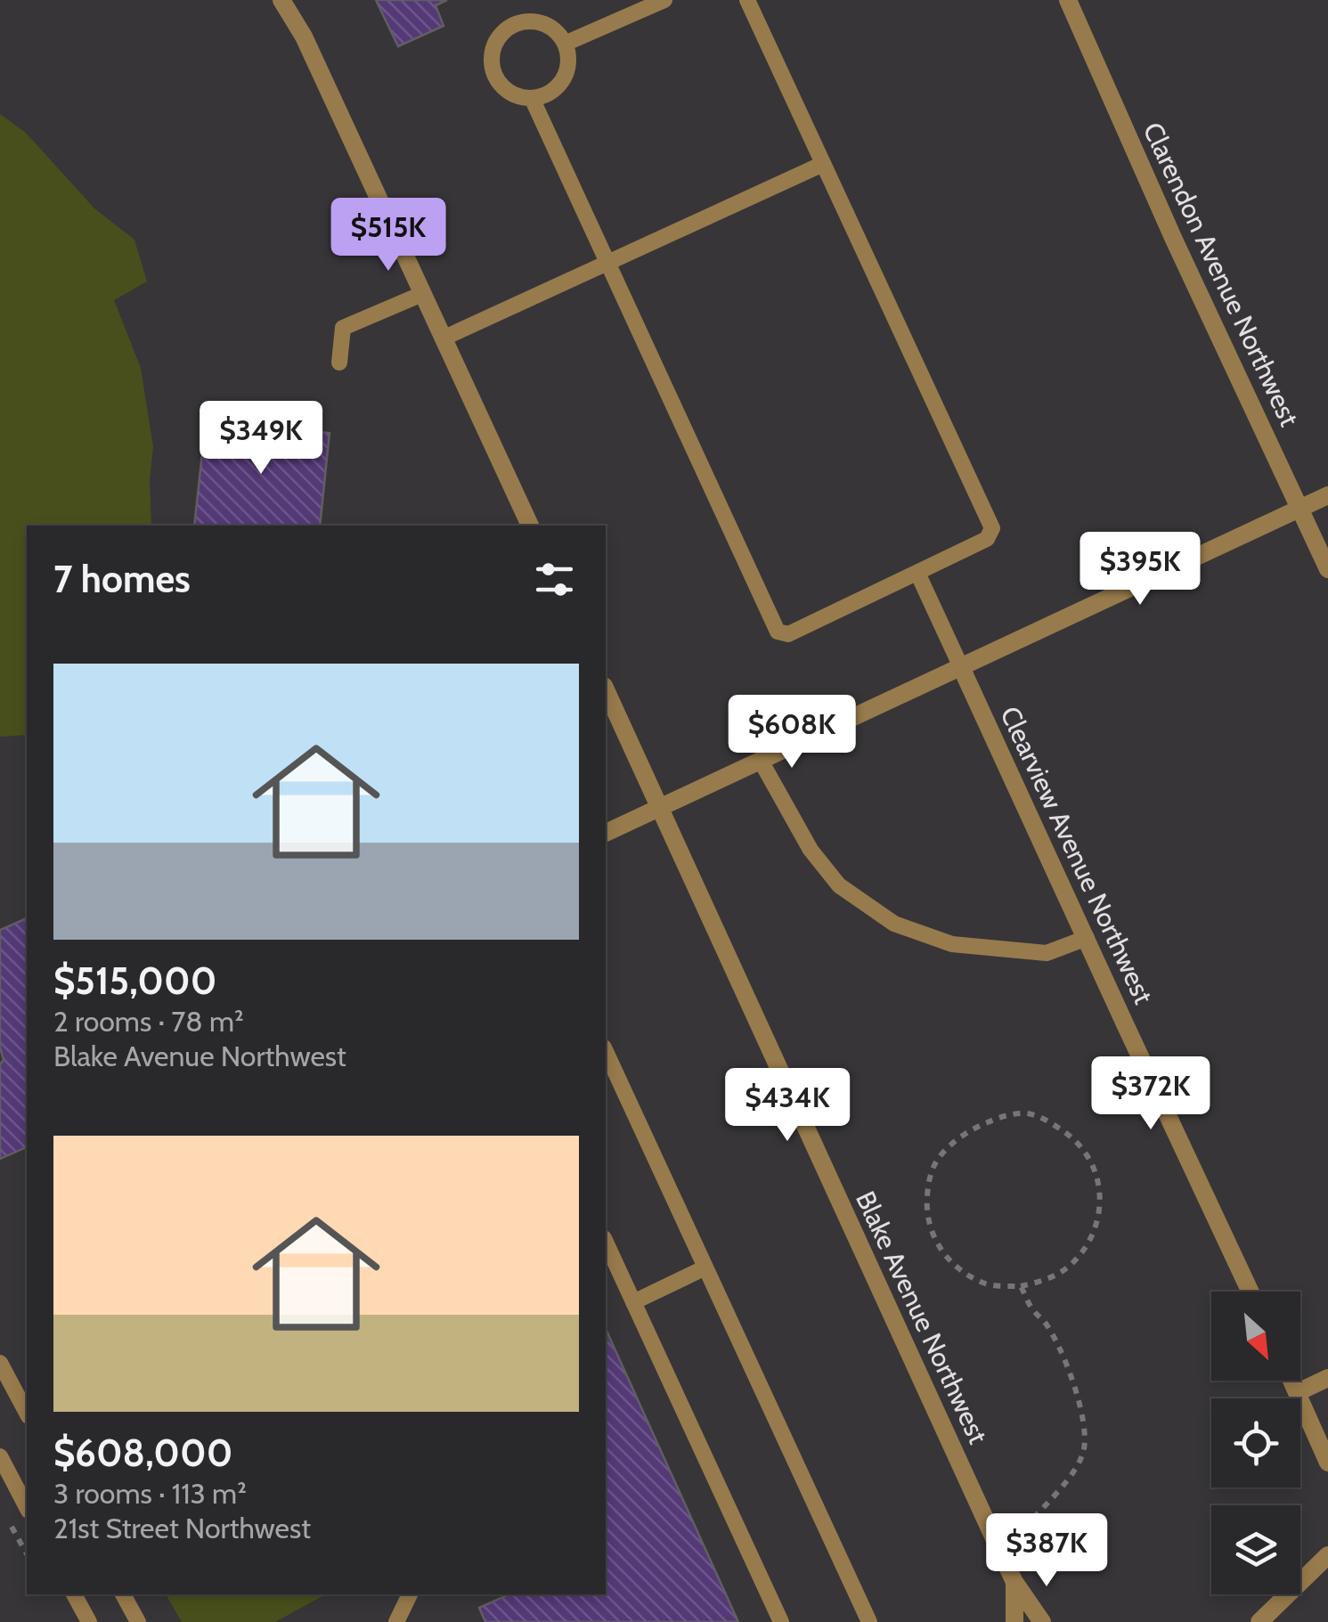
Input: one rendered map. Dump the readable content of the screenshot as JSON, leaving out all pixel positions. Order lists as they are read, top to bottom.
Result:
{
  "streets": {
    "street": ["Clarendon Avenue Northwest", "Clearview Avenue Northwest", "Blake Avenue Northwest"]
  },
  "north": "bottom right",
  "page": {
    "price": [
      "$515K",
      "$349K",
      "$395K",
      "$608K",
      "$372K",
      "$434K",
      "$387K"
    ],
    "heading": "7 homes",
    "list": [
      {
        "name": "$515,000",
        "note": "2 rooms · 78 m² · Blake Avenue Northwest"
      },
      {
        "name": "$608,000",
        "note": "3 rooms · 113 m² · 21st Street Northwest"
      }
    ]
  }
}
